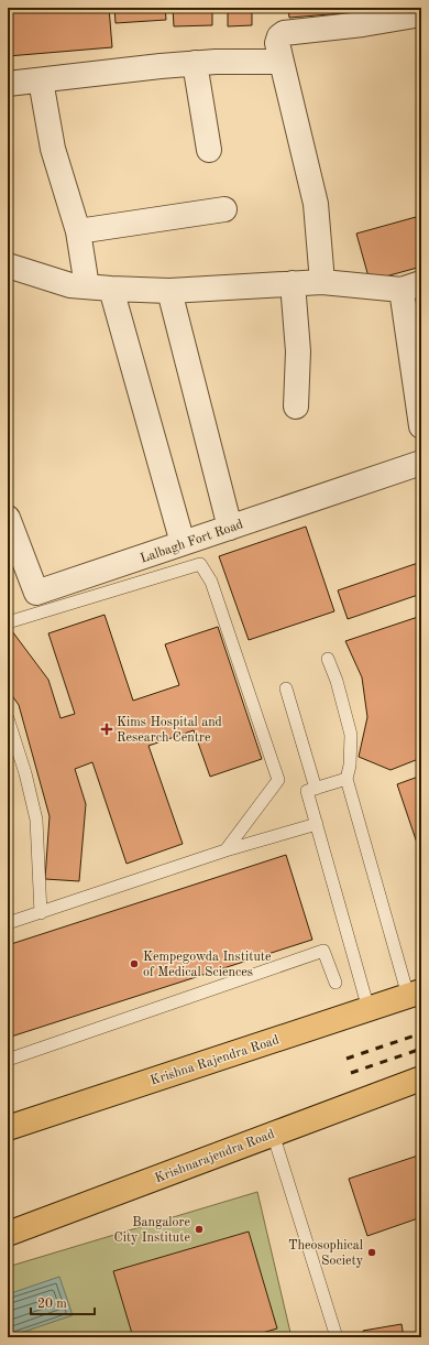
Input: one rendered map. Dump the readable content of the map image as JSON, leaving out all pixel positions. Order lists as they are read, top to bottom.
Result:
{
  "streets": {
    "main road": ["Krishna Rajendra Road", "Krishnarajendra Road"],
    "street": ["Lalbagh Fort Road"]
  },
  "places": {
    "health": ["Kims Hospital and Research Centre"],
    "other": ["Kempegowda Institute of Medical Sciences", "Bangalore City Institute", "Theosophical Society"]
  },
  "scale_bar": "20 m"
}
